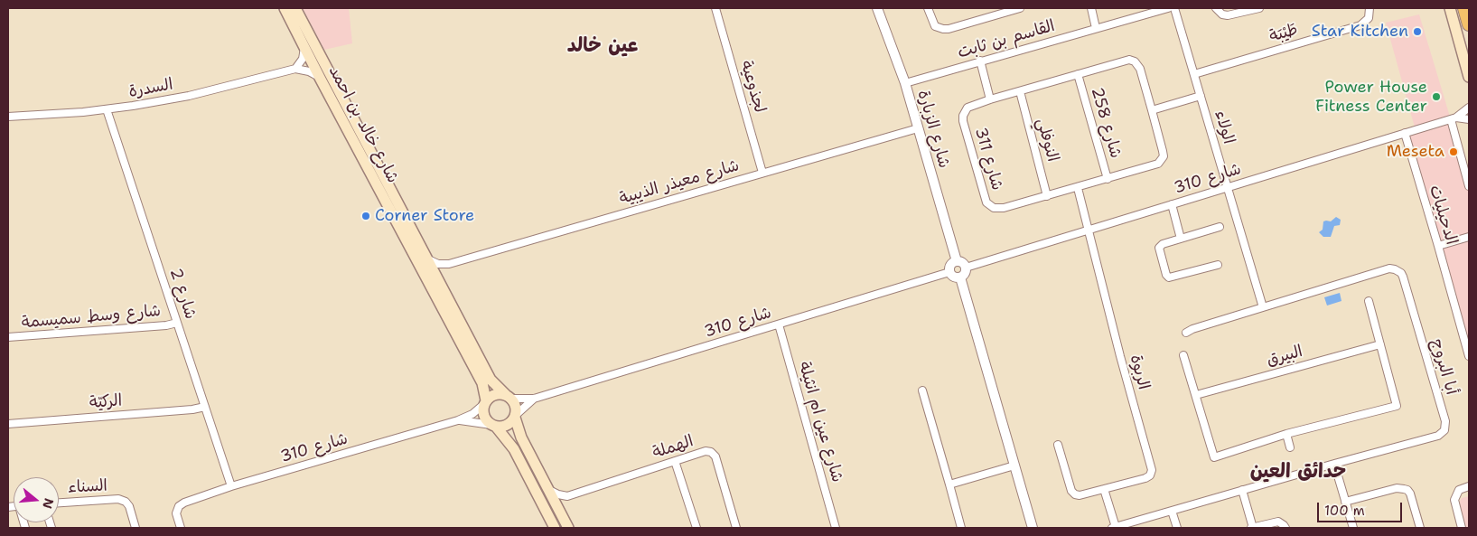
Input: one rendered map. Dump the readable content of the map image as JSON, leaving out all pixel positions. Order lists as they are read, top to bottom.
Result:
{
  "streets": {
    "main road": ["شارع خالد بن احمد"],
    "street": [
      "طَيْبَة",
      "القاسم بن ثابت",
      "لجذوعية",
      "السدرة",
      "شارع 258",
      "الولاء",
      "شارع الزبارة",
      "النوفلي",
      "شارع 311",
      "شارع 310",
      "شارع معيذر الذيبية",
      "الدحيليات",
      "شارع 2",
      "شارع وسط سميسمة",
      "البيرق",
      "أبا البروج",
      "الربوة",
      "الركيّة",
      "شارع عين ام انثيلة",
      "الهملة",
      "السناء"
    ]
  },
  "crossings": [
    ["طَيْبَة", "الولاء"],
    ["القاسم بن ثابت", "شارع الزبارة"],
    ["لجذوعية", "شارع معيذر الذيبية"],
    ["السدرة", "شارع 2"],
    ["شارع 258", "شارع 311"],
    ["شارع خالد بن احمد", "شارع 310"],
    ["شارع خالد بن احمد", "شارع معيذر الذيبية"],
    ["الولاء", "شارع 310"],
    ["الولاء", "أبا البروج"],
    ["شارع الزبارة", "شارع 310"],
    ["شارع الزبارة", "شارع معيذر الذيبية"],
    ["النوفلي", "شارع 311"],
    ["شارع 310", "الدحيليات"],
    ["شارع 310", "شارع 2"],
    ["شارع 310", "الربوة"],
    ["شارع 310", "شارع عين ام انثيلة"],
    ["شارع 2", "شارع وسط سميسمة"],
    ["شارع 2", "الركيّة"]
  ],
  "districts": ["عين خالد", "حدائق العين"],
  "places": [
    "Star Kitchen",
    "Power House Fitness Center",
    "Meseta",
    "Corner Store"
  ],
  "scale_bar": "100 m",
  "north": "right"
}
